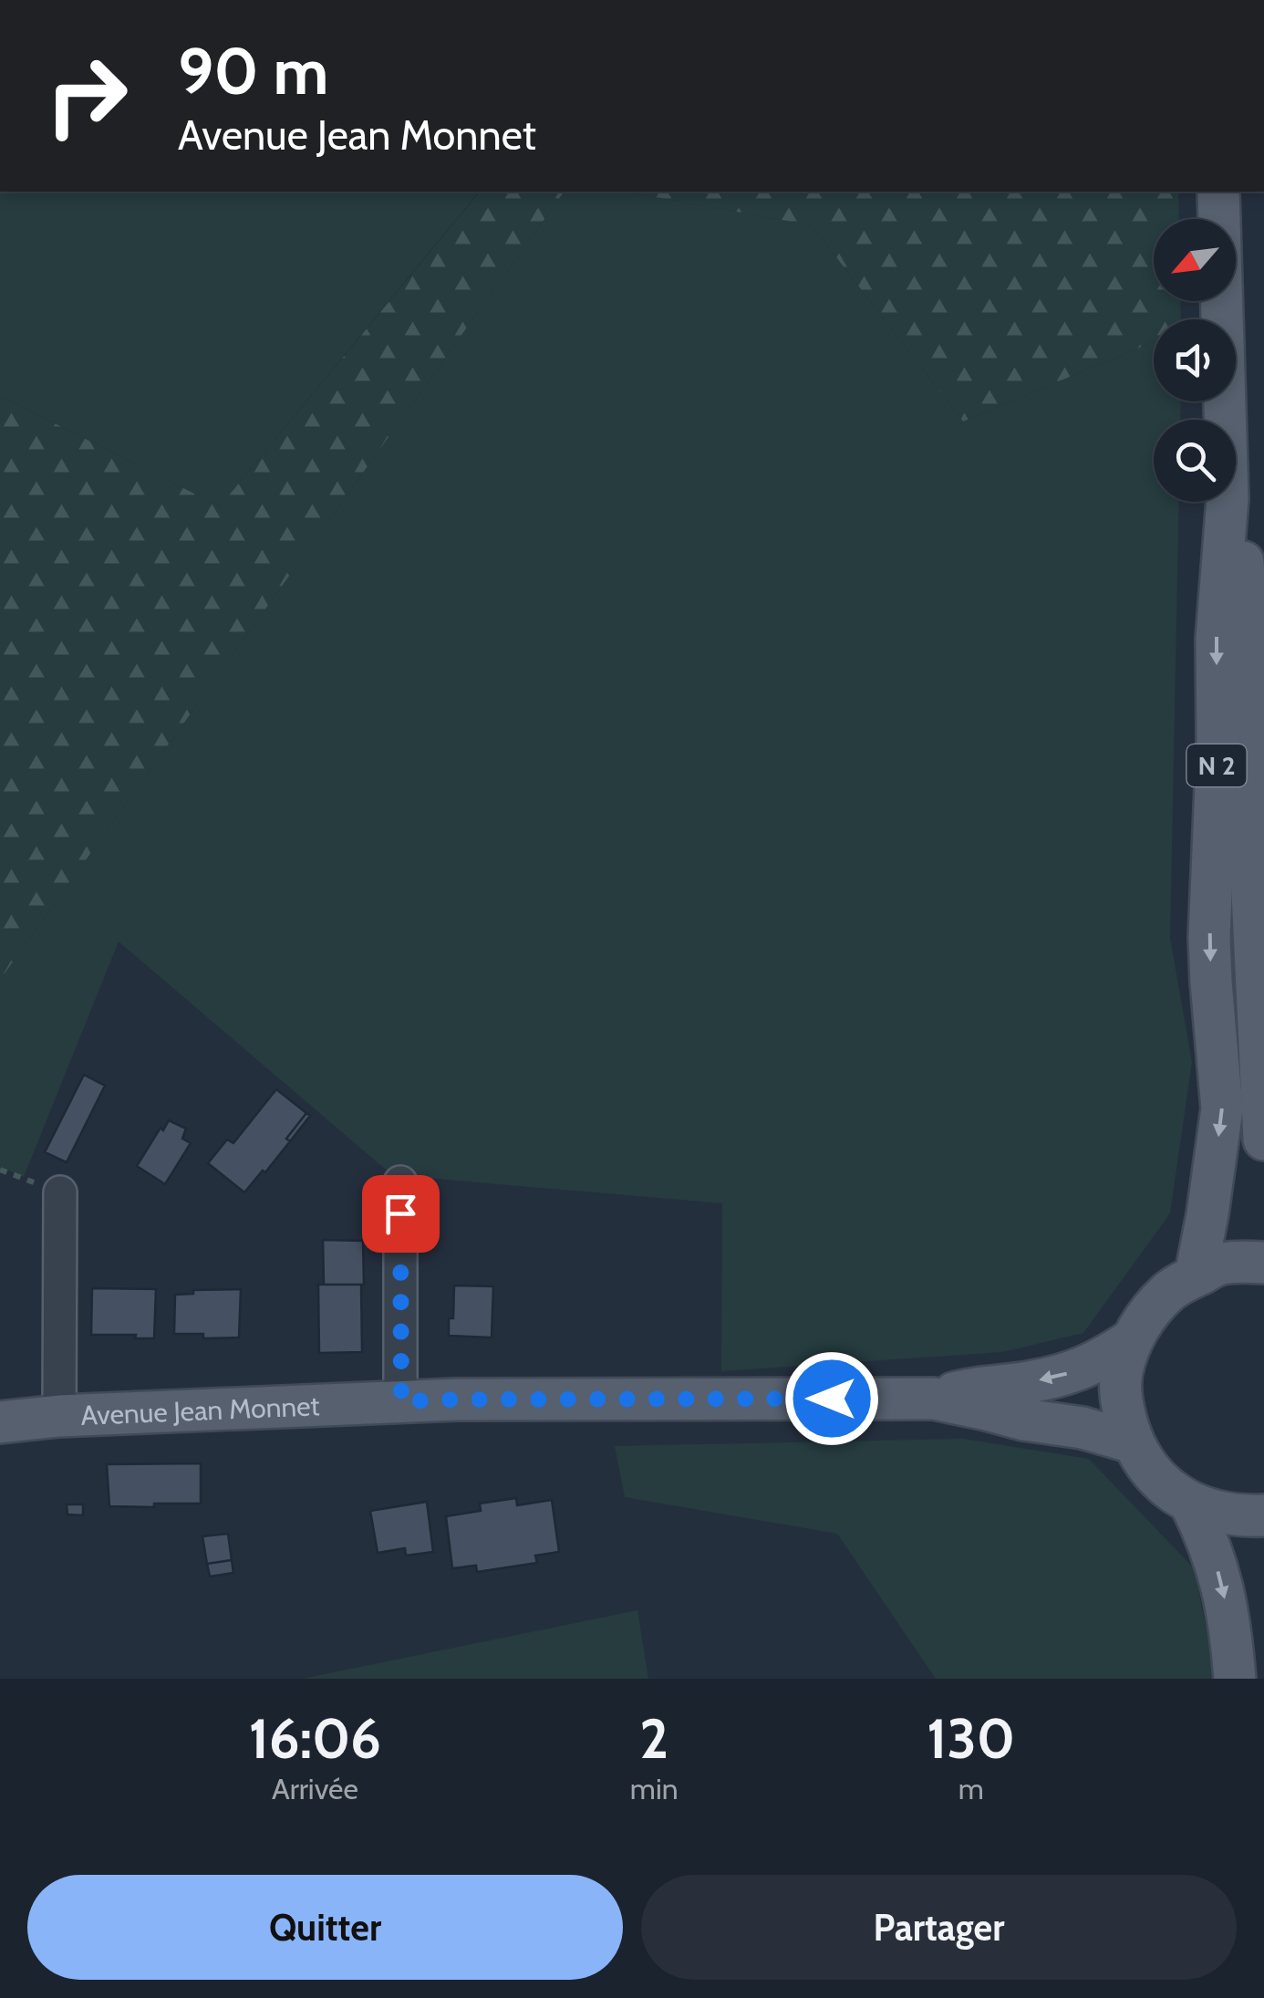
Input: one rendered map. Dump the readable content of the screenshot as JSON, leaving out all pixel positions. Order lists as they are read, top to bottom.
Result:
{
  "streets": {
    "main road": ["N 2", "Avenue Jean Monnet"]
  },
  "north": "bottom left",
  "page": {
    "turn": ["90 m", "Avenue Jean Monnet"],
    "eta": [
      "16:06",
      "Arrivée",
      "2",
      "min",
      "130",
      "m"
    ],
    "buttons": ["Quitter", "Partager"]
  }
}
